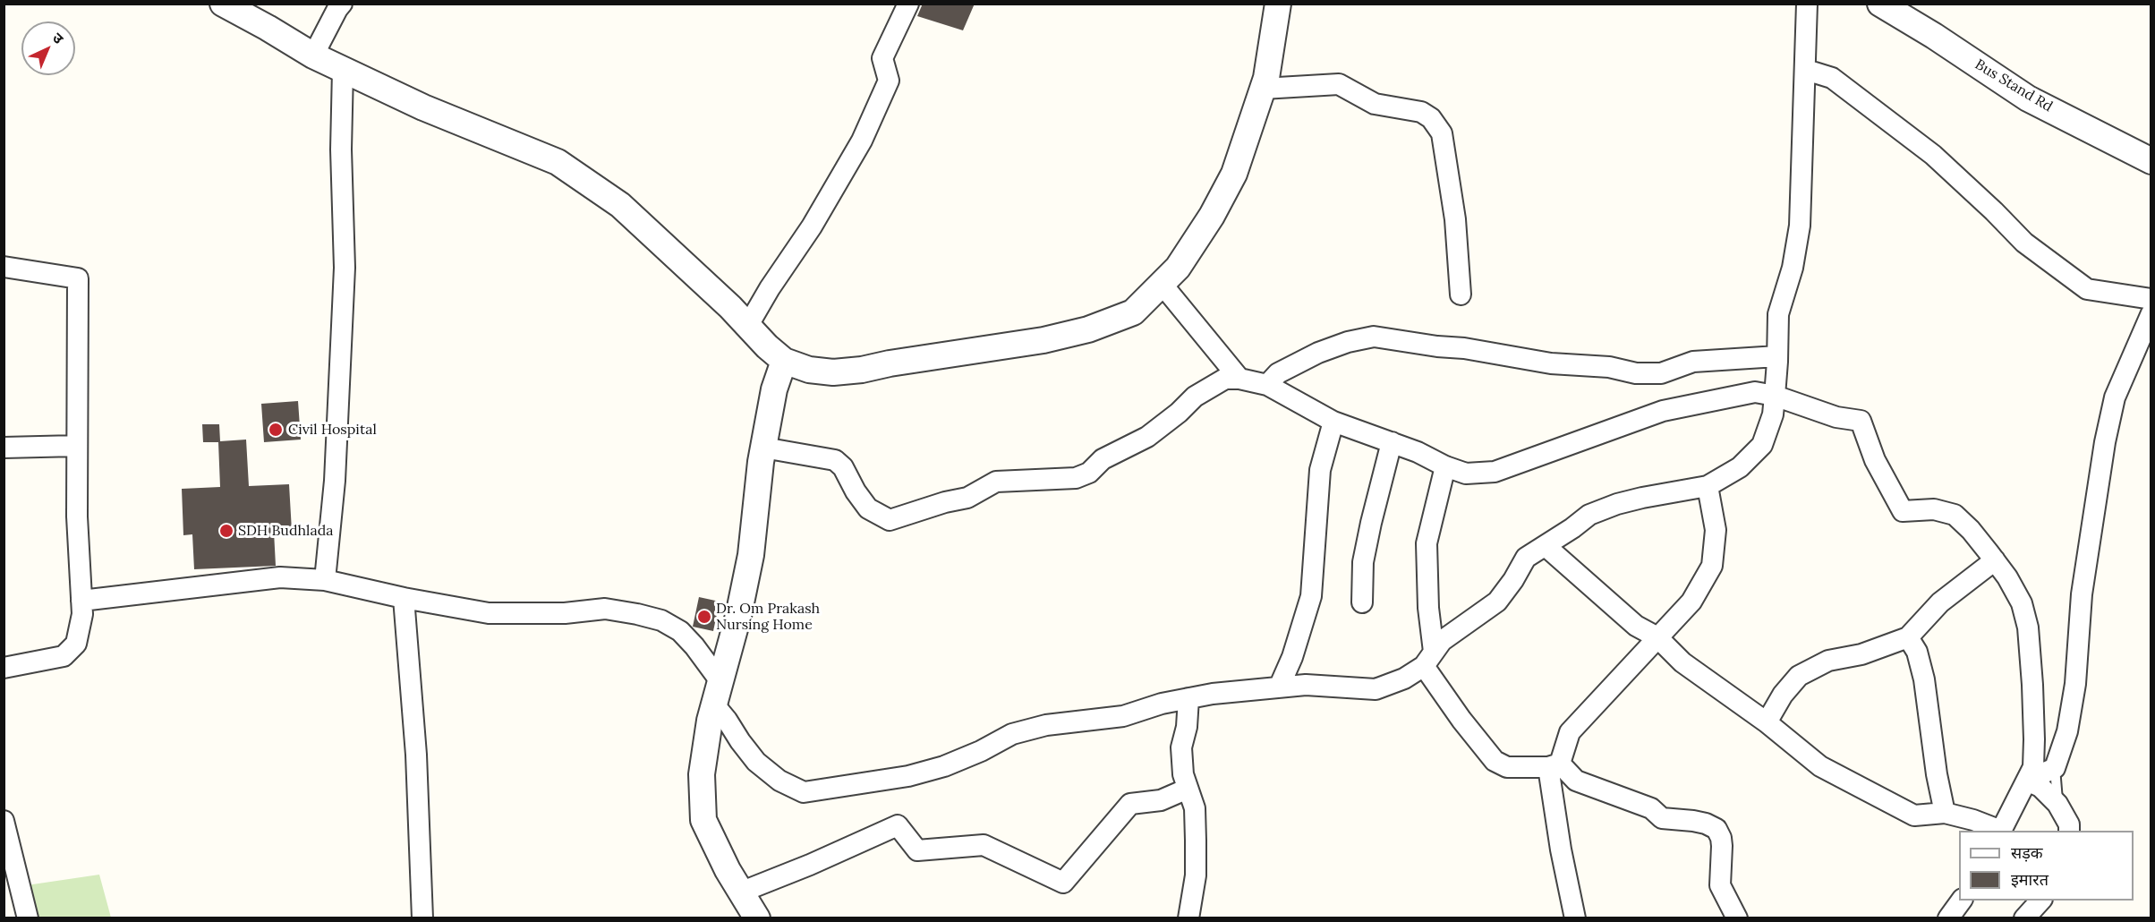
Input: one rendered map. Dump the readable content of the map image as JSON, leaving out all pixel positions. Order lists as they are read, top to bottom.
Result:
{
  "streets": {
    "street": ["Bus Stand Rd"]
  },
  "places": ["Civil Hospital", "SDH Budhlada", "Dr. Om Prakash Nursing Home"],
  "legend": ["सड़क", "इमारत"],
  "north": "top right"
}
